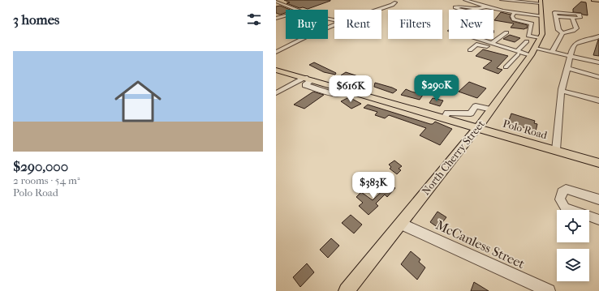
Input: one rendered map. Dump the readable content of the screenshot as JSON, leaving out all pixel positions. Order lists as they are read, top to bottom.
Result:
{
  "streets": {
    "main road": ["Polo Road", "North Cherry Street"],
    "street": ["McCanless Street"]
  },
  "crossings": [
    ["Polo Road", "North Cherry Street"],
    ["North Cherry Street", "McCanless Street"]
  ],
  "page": {
    "heading": "3 homes",
    "chip": [
      "Buy",
      "Rent",
      "Filters",
      "New"
    ],
    "list": [
      {
        "name": "$290,000",
        "note": "2 rooms · 54 m² · Polo Road"
      }
    ],
    "price": ["$290K", "$616K", "$383K"]
  }
}
